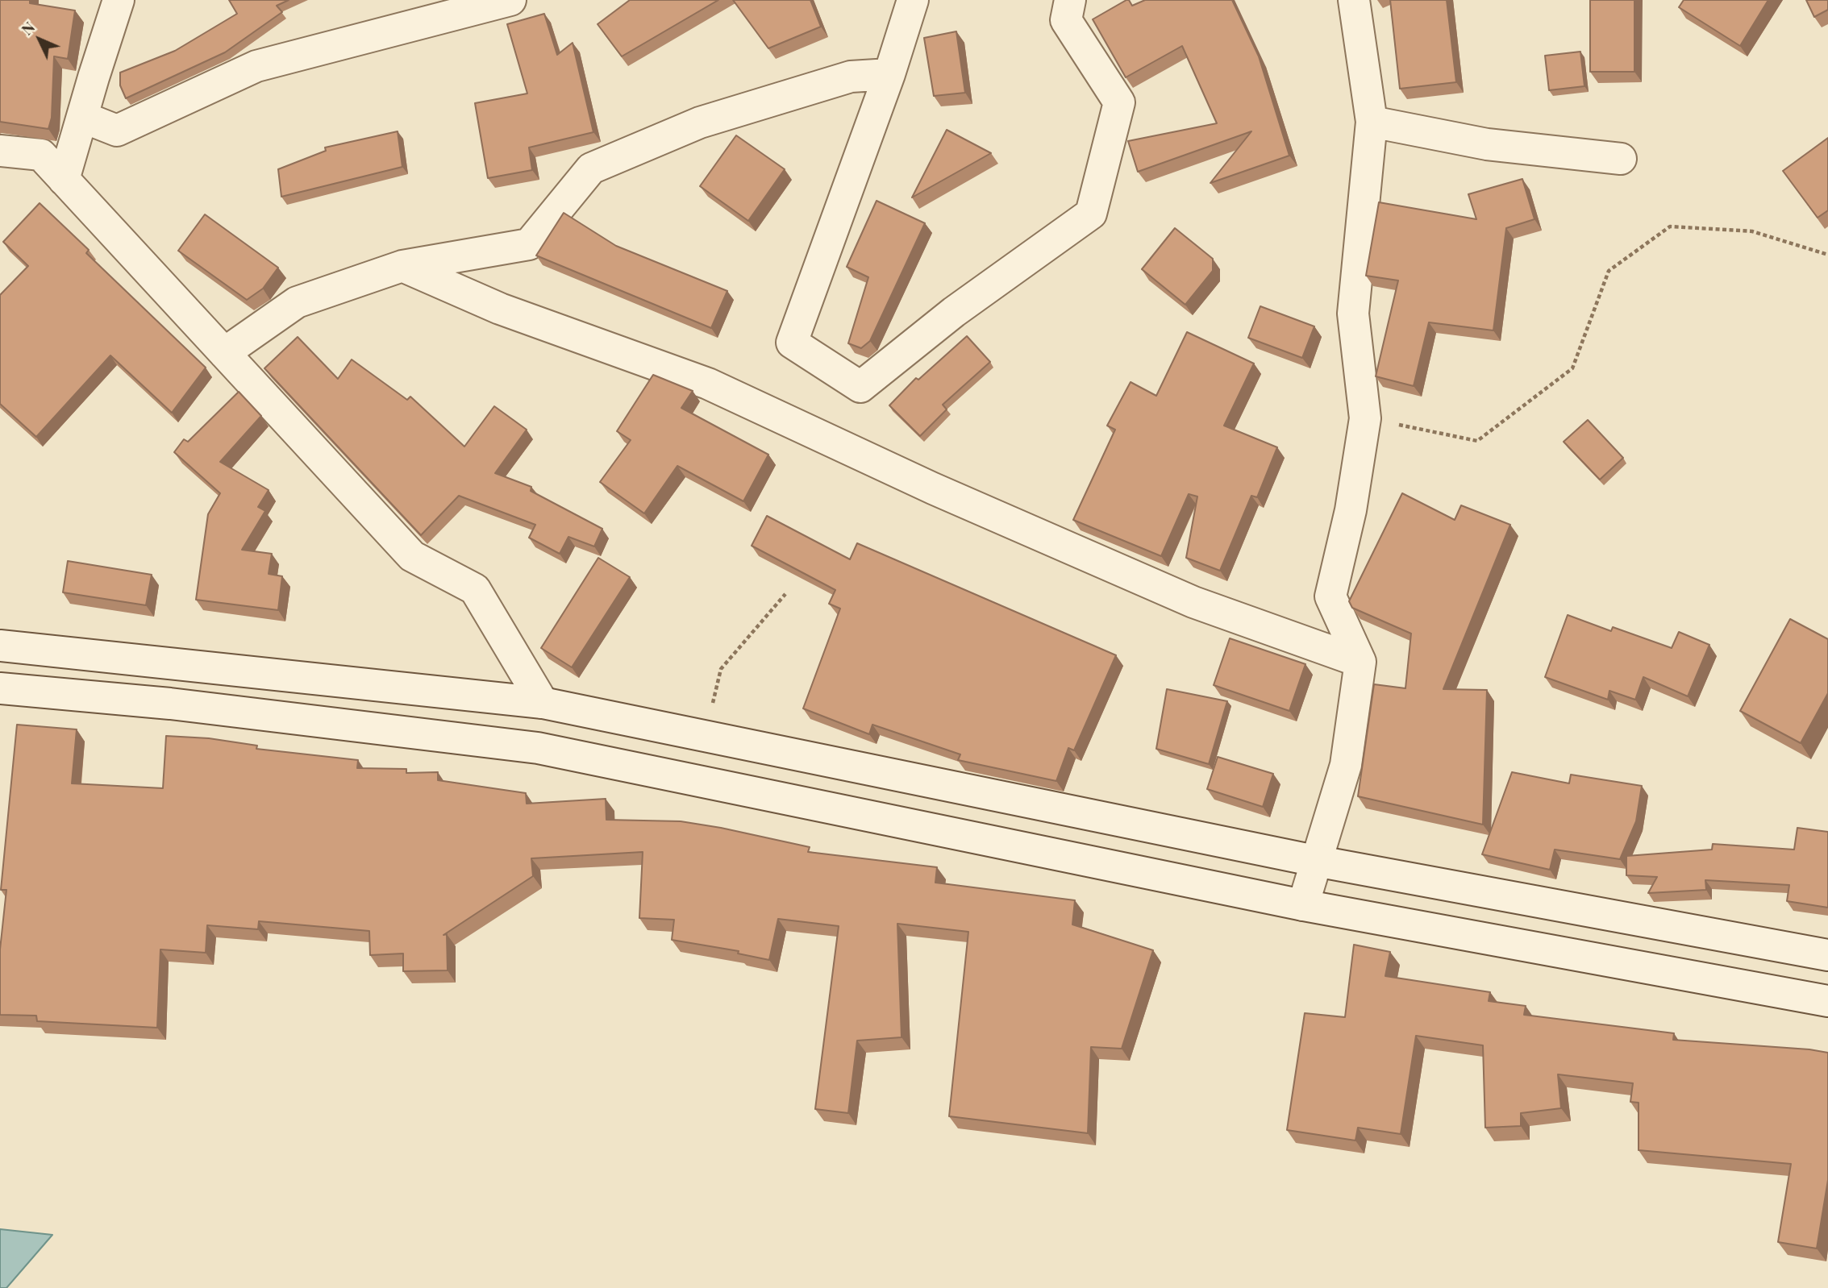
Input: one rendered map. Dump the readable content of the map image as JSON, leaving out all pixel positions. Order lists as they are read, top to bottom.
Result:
{
  "north": "top left"
}
